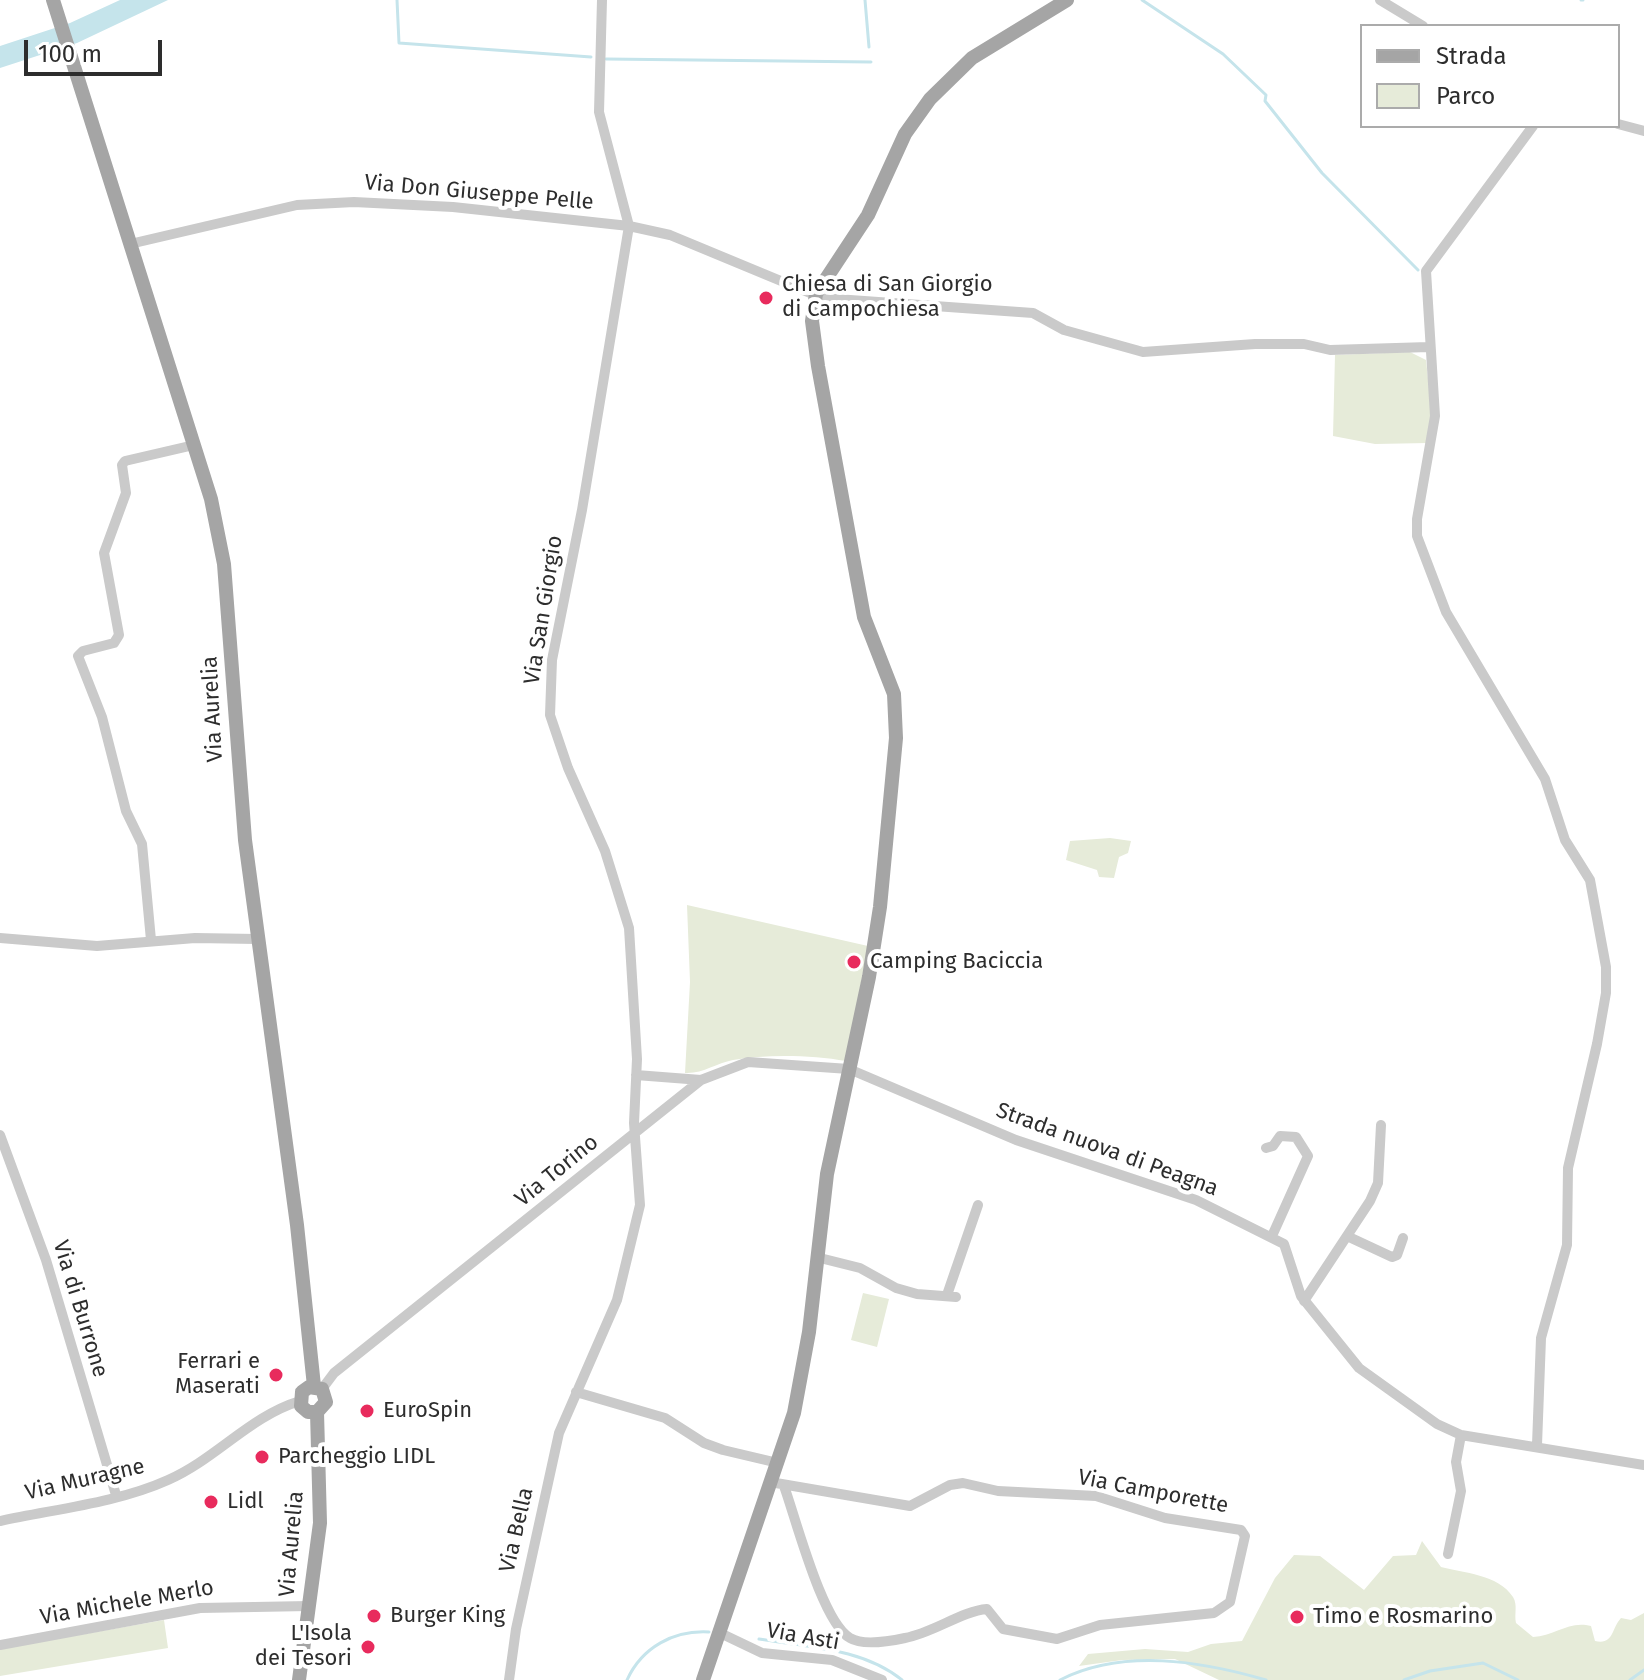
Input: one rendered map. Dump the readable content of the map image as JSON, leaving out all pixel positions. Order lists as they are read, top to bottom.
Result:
{
  "streets": {
    "main road": ["Via Aurelia"],
    "street": [
      "Via Don Giuseppe Pelle",
      "Via San Giorgio",
      "Strada nuova di Peagna",
      "Via Torino",
      "Via di Burrone",
      "Via Muragne",
      "Via Camporette",
      "Via Bella",
      "Via Michele Merlo",
      "Via Asti"
    ]
  },
  "crossings": [
    ["Via Don Giuseppe Pelle", "Via San Giorgio"],
    ["Via Don Giuseppe Pelle", "Via Aurelia"],
    ["Via San Giorgio", "Via Torino"],
    ["Via San Giorgio", "Via Bella"],
    ["Via Aurelia", "Via Torino"],
    ["Via Aurelia", "Via Muragne"],
    ["Via Aurelia", "Via Michele Merlo"],
    ["Strada nuova di Peagna", "Via Torino"],
    ["Via Torino", "Via Muragne"],
    ["Via Torino", "Via Bella"],
    ["Via di Burrone", "Via Muragne"]
  ],
  "places": [
    "Chiesa di San Giorgio di Campochiesa",
    "Camping Baciccia",
    "Ferrari e Maserati",
    "EuroSpin",
    "Parcheggio LIDL",
    "Lidl",
    "Burger King",
    "Timo e Rosmarino",
    "L'Isola dei Tesori"
  ],
  "legend": ["Strada", "Parco"],
  "scale_bar": "100 m"
}
